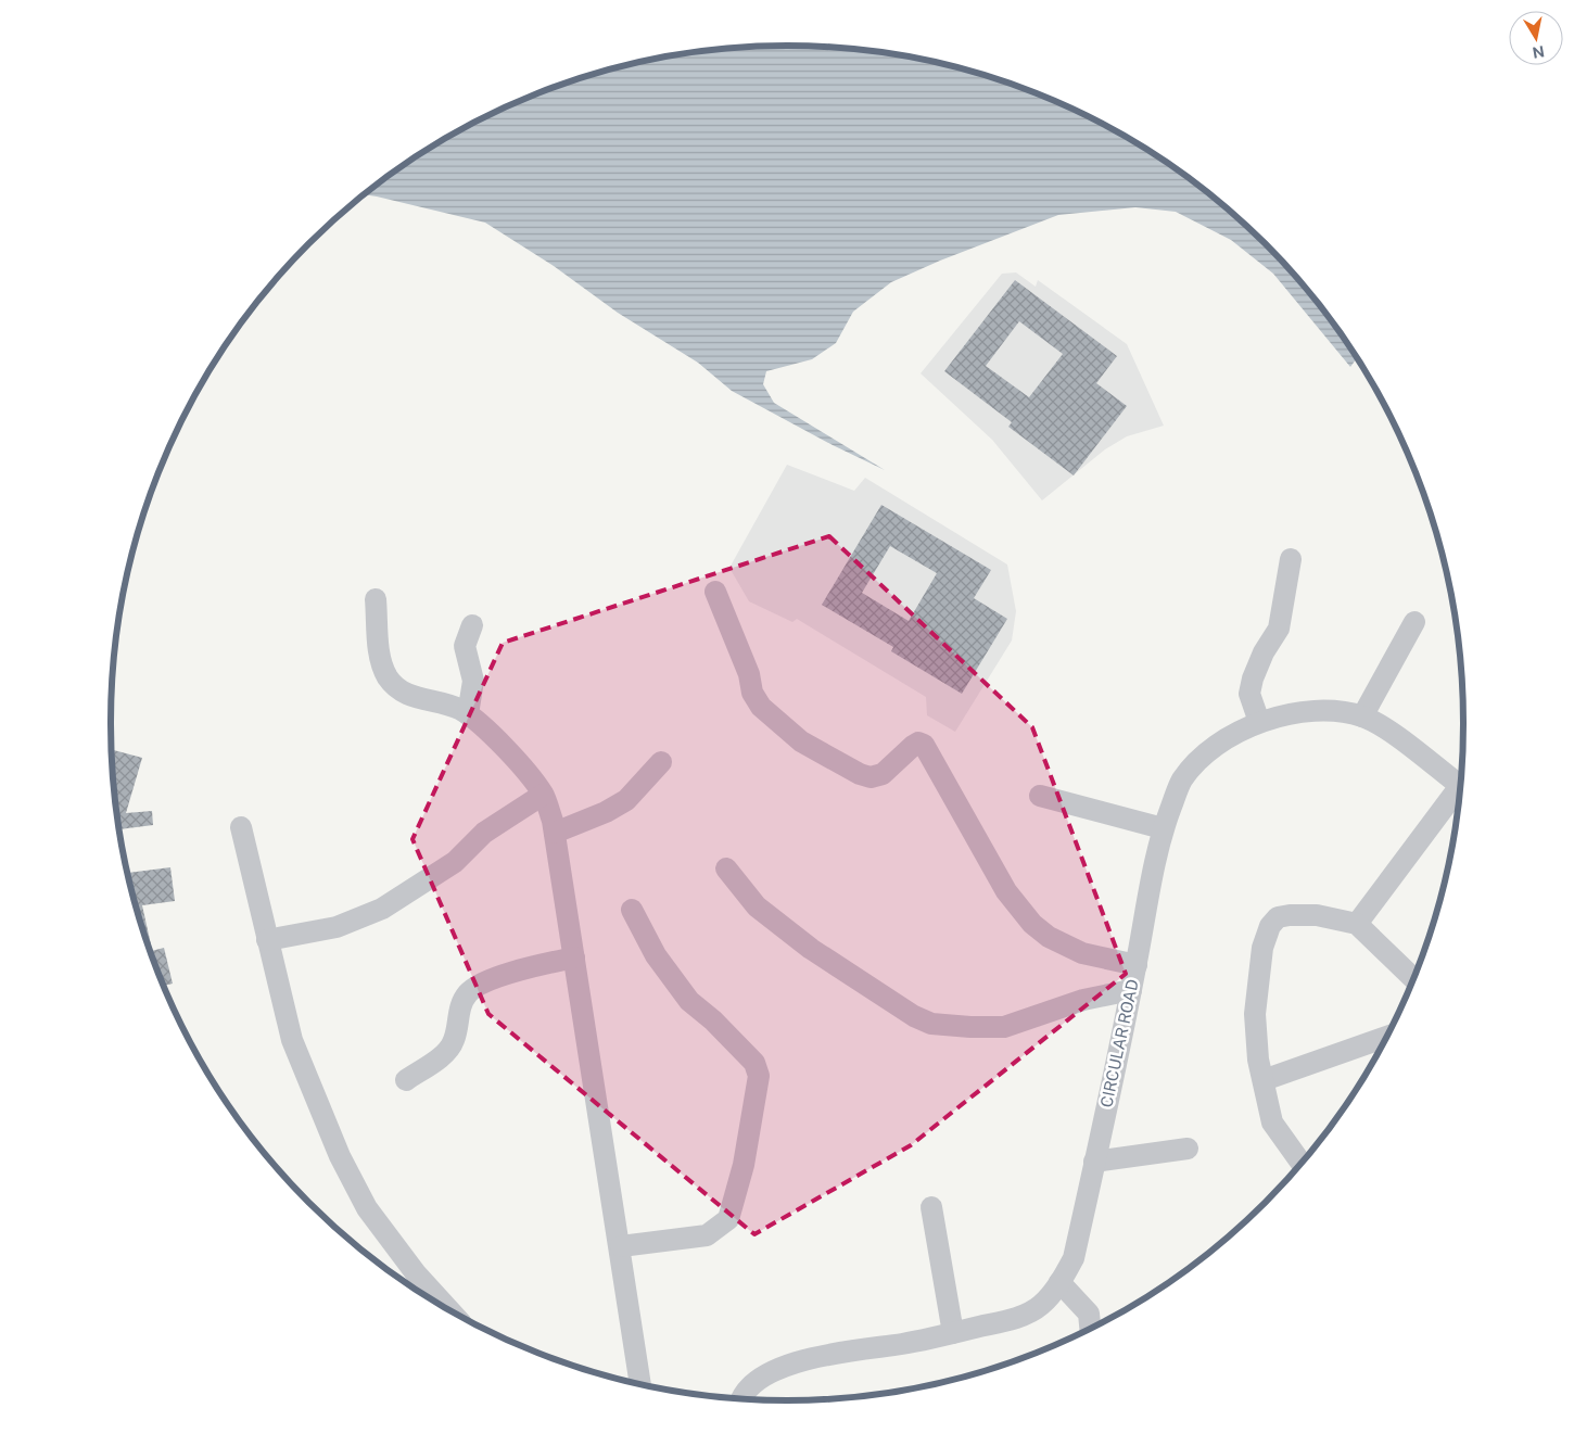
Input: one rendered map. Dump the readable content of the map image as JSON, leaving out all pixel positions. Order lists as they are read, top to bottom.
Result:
{
  "streets": {
    "street": ["CIRCULAR ROAD"]
  },
  "north": "bottom"
}
